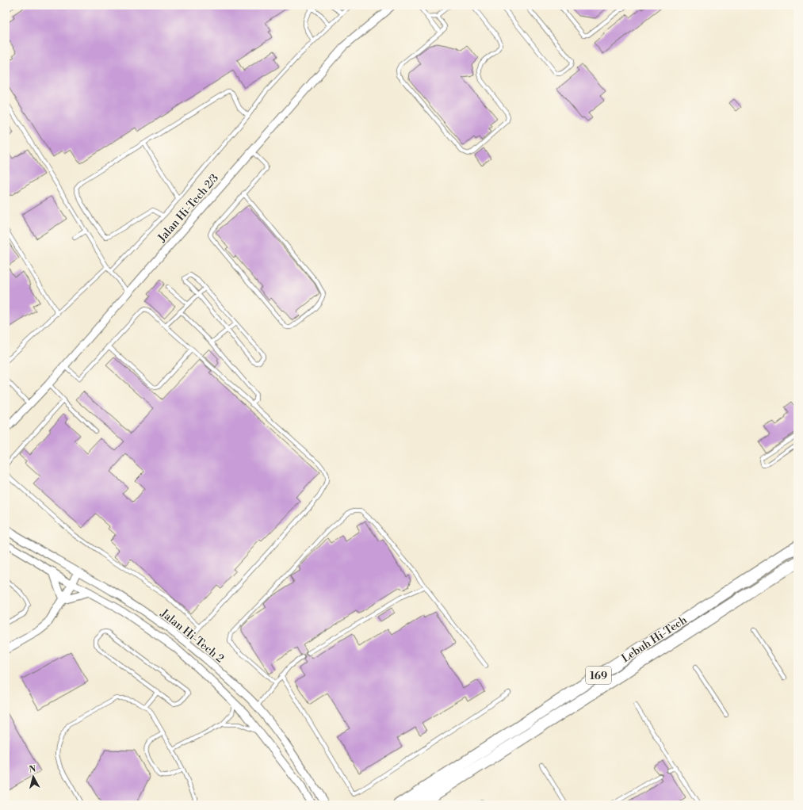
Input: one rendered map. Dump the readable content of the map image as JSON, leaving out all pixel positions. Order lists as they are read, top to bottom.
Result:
{
  "streets": {
    "main road": ["Lebuh Hi-Tech", "169"],
    "street": ["Jalan Hi-Tech 2/3", "Jalan Hi-Tech 2"]
  },
  "north": "top"
}
